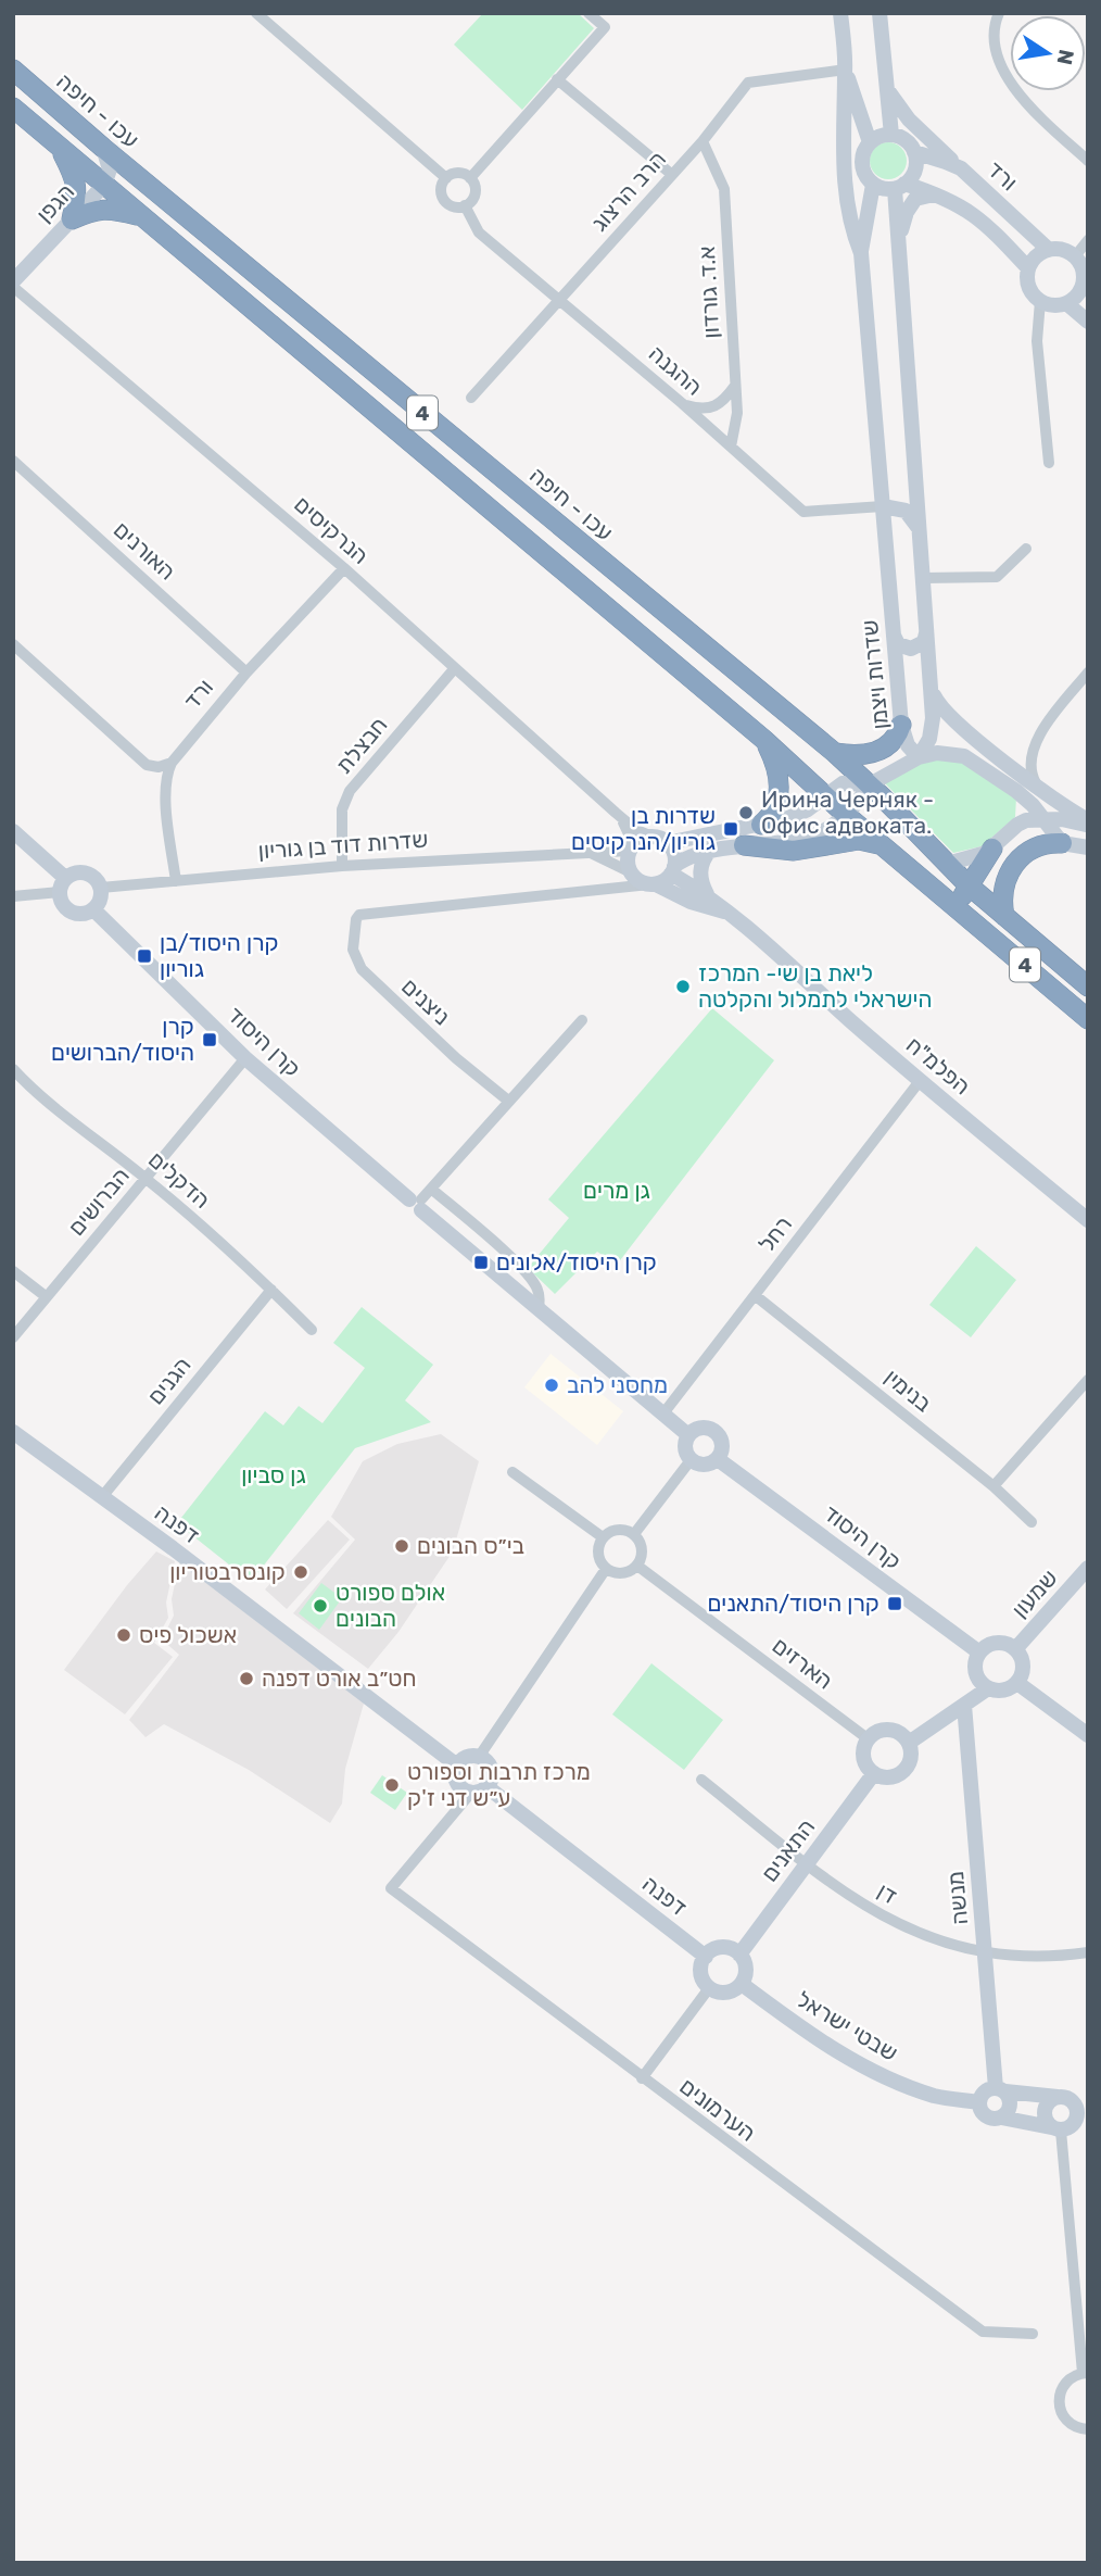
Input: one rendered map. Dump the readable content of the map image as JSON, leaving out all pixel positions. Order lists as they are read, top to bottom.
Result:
{
  "streets": {
    "highway": ["עכו - חיפה", "4"],
    "street": [
      "ורד",
      "הרב הרצוג",
      "הגפן",
      "א.ד. גורדון",
      "ההגנה",
      "הנרקיסים",
      "האורנים",
      "שדרות ויצמן",
      "חבצלת",
      "שדרות דוד בן גוריון",
      "ניצנים",
      "קרן היסוד",
      "הפלמ\"ח",
      "הדקלים",
      "הברושים",
      "רחל",
      "הגנים",
      "בנימין",
      "דפנה",
      "שמעון",
      "הארזים",
      "התאנים",
      "דן",
      "מנשה",
      "שבטי ישראל",
      "הערמונים"
    ]
  },
  "crossings": [
    ["עכו - חיפה", "הגפן"],
    ["ורד", "הנרקיסים"],
    ["ורד", "האורנים"],
    ["הרב הרצוג", "א.ד. גורדון"],
    ["הרב הרצוג", "ההגנה"],
    ["הרב הרצוג", "שדרות ויצמן"],
    ["הגפן", "4"],
    ["הגפן", "הנרקיסים"],
    ["א.ד. גורדון", "ההגנה"],
    ["ההגנה", "שדרות ויצמן"],
    ["הנרקיסים", "חבצלת"],
    ["הנרקיסים", "שדרות דוד בן גוריון"],
    ["הנרקיסים", "ניצנים"],
    ["הנרקיסים", "הפלמ\"ח"],
    ["חבצלת", "שדרות דוד בן גוריון"],
    ["שדרות דוד בן גוריון", "ניצנים"],
    ["שדרות דוד בן גוריון", "קרן היסוד"],
    ["שדרות דוד בן גוריון", "הפלמ\"ח"],
    ["ניצנים", "הפלמ\"ח"],
    ["קרן היסוד", "הברושים"],
    ["קרן היסוד", "רחל"],
    ["קרן היסוד", "שמעון"],
    ["הפלמ\"ח", "רחל"],
    ["הדקלים", "הברושים"],
    ["הדקלים", "הגנים"],
    ["רחל", "בנימין"],
    ["הגנים", "דפנה"],
    ["דפנה", "התאנים"],
    ["דפנה", "שבטי ישראל"],
    ["דפנה", "הערמונים"],
    ["הארזים", "התאנים"],
    ["התאנים", "דן"],
    ["התאנים", "שבטי ישראל"],
    ["דן", "מנשה"],
    ["מנשה", "שבטי ישראל"]
  ],
  "parks": ["גן מרים", "גן סביון"],
  "places": {
    "other": [
      "Ирина Черняк - Офис адвоката.",
      "ליאת בן שי- המרכז הישראלי לתמלול והקלטה",
      "מחסני להב",
      "בי״ס הבונים",
      "קונסרבטוריון",
      "אולם ספורט הבונים",
      "אשכול פיס",
      "חט״ב אורט דפנה",
      "מרכז תרבות וספורט ע״ש דני ז'ק"
    ],
    "transit": [
      "שדרות בן גוריון/הנרקיסים",
      "קרן היסוד/בן גוריון",
      "קרן היסוד/הברושים",
      "קרן היסוד/אלונים",
      "קרן היסוד/התאנים"
    ]
  },
  "north": "right"
}
